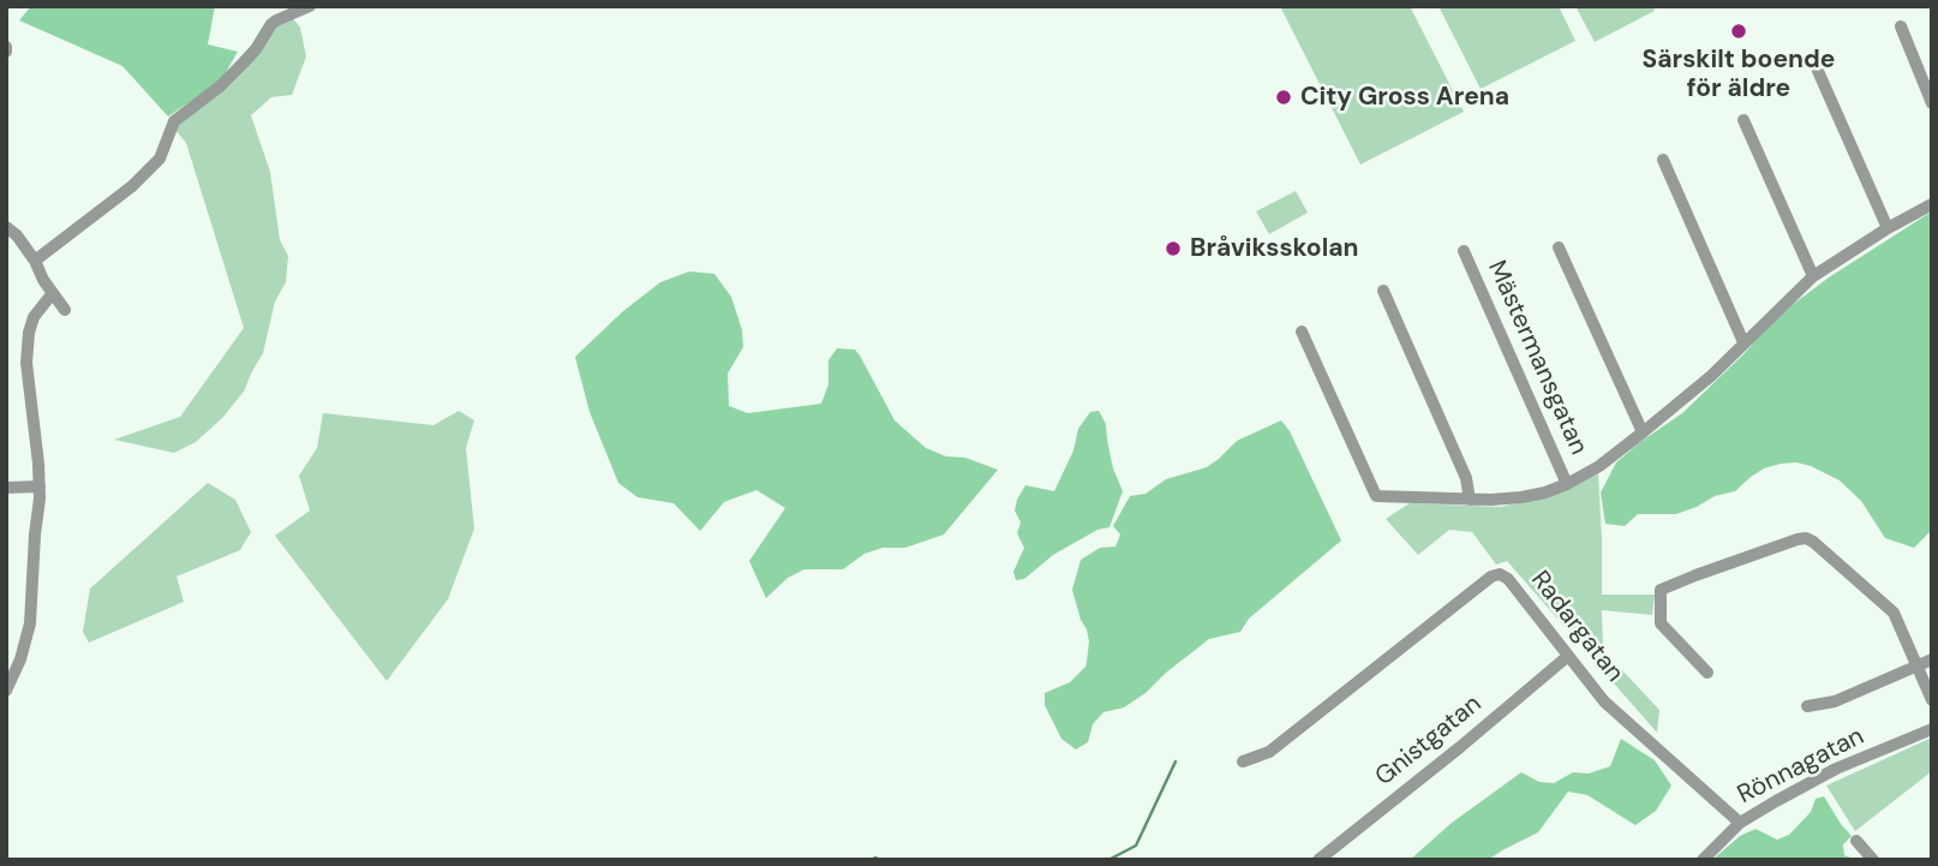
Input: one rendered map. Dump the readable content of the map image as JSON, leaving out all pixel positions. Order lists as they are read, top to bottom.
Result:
{
  "streets": {
    "street": [
      "Mästermansgatan",
      "Radargatan",
      "Gnistgatan",
      "Rönnagatan"
    ]
  },
  "crossings": [
    ["Radargatan", "Gnistgatan"],
    ["Radargatan", "Rönnagatan"]
  ],
  "places": ["Särskilt boende för äldre", "City Gross Arena", "Bråviksskolan"]
}
